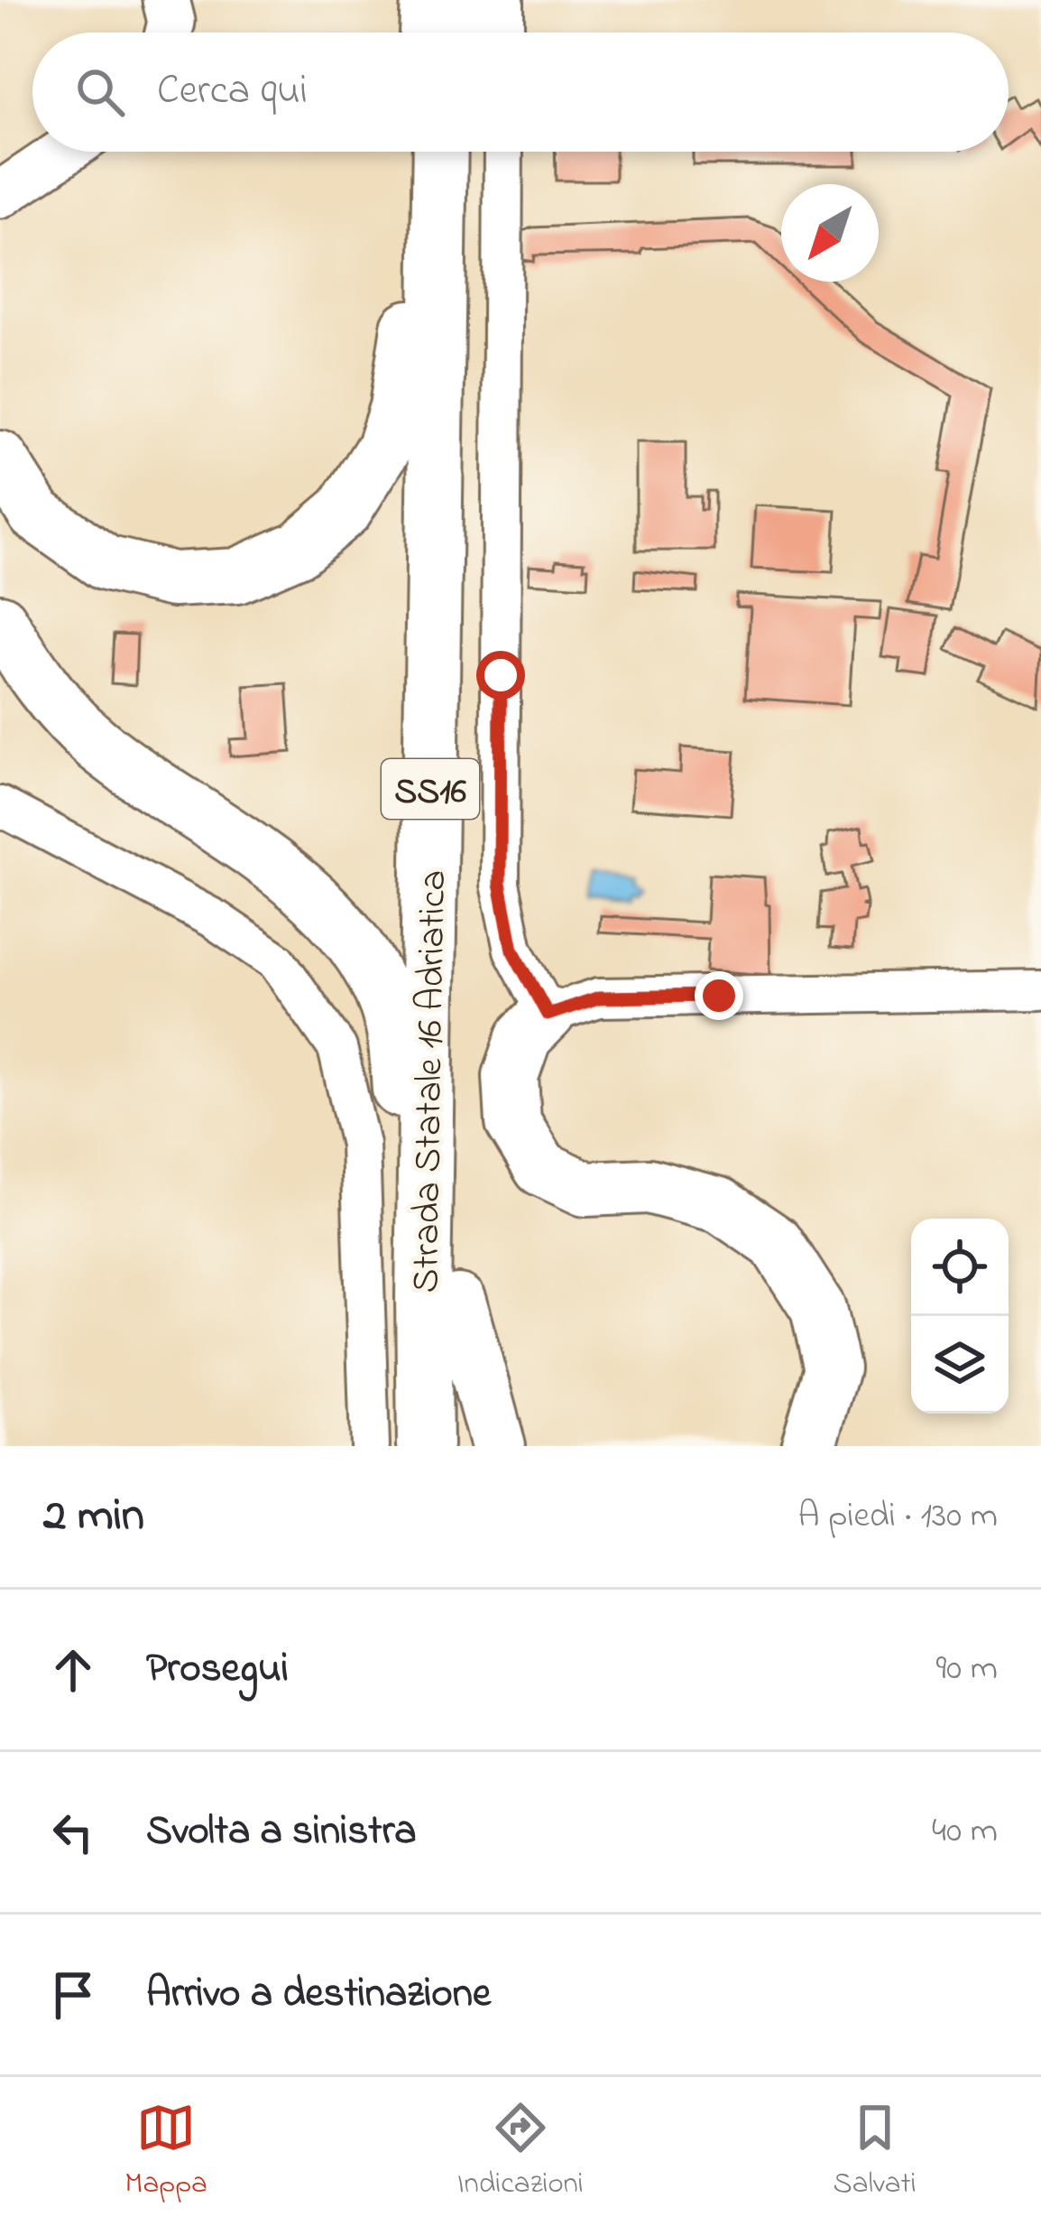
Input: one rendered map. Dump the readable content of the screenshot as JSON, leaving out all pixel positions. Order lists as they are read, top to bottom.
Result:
{
  "streets": {
    "highway": ["SS16", "Strada Statale 16 Adriatica"]
  },
  "north": "bottom left",
  "page": {
    "search": "Cerca qui",
    "heading": ["2 min", "A piedi · 130 m"],
    "list": [
      ["Prosegui", "90 m"],
      ["Svolta a sinistra", "40 m"],
      "Arrivo a destinazione"
    ],
    "nav": ["Mappa", "Indicazioni", "Salvati"]
  }
}
